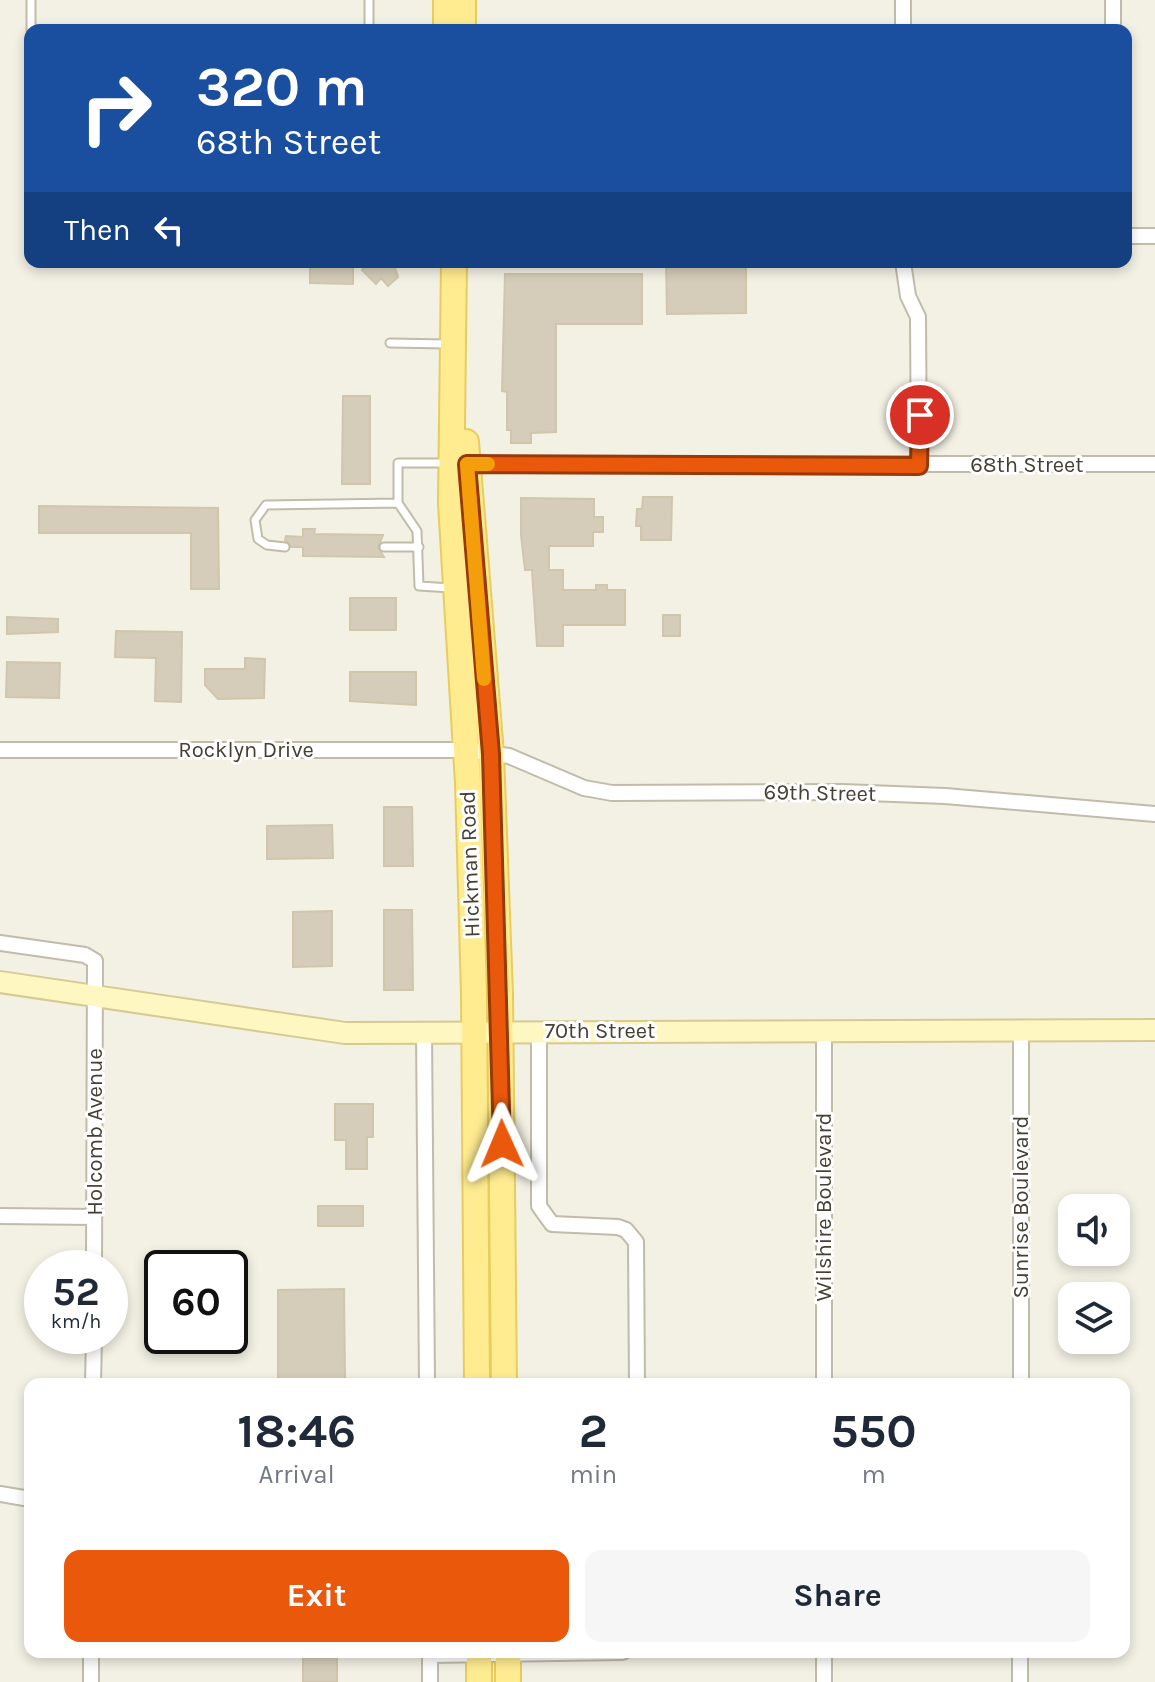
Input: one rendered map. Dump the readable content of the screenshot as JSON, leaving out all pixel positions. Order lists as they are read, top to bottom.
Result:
{
  "streets": {
    "main road": ["Hickman Road"],
    "street": [
      "68th Street",
      "Rocklyn Drive",
      "69th Street",
      "70th Street",
      "Holcomb Avenue",
      "Wilshire Boulevard",
      "Sunrise Boulevard"
    ]
  },
  "crossings": [
    ["68th Street", "Hickman Road"],
    ["Rocklyn Drive", "69th Street"],
    ["Rocklyn Drive", "Hickman Road"],
    ["69th Street", "Hickman Road"],
    ["Hickman Road", "70th Street"],
    ["70th Street", "Holcomb Avenue"],
    ["70th Street", "Wilshire Boulevard"],
    ["70th Street", "Sunrise Boulevard"]
  ],
  "page": {
    "turn": ["320 m", "68th Street"],
    "then": "Then",
    "speed": "52 km/h",
    "limit": "60",
    "eta": [
      "18:46",
      "Arrival",
      "2",
      "min",
      "550",
      "m"
    ],
    "buttons": ["Exit", "Share"]
  }
}
